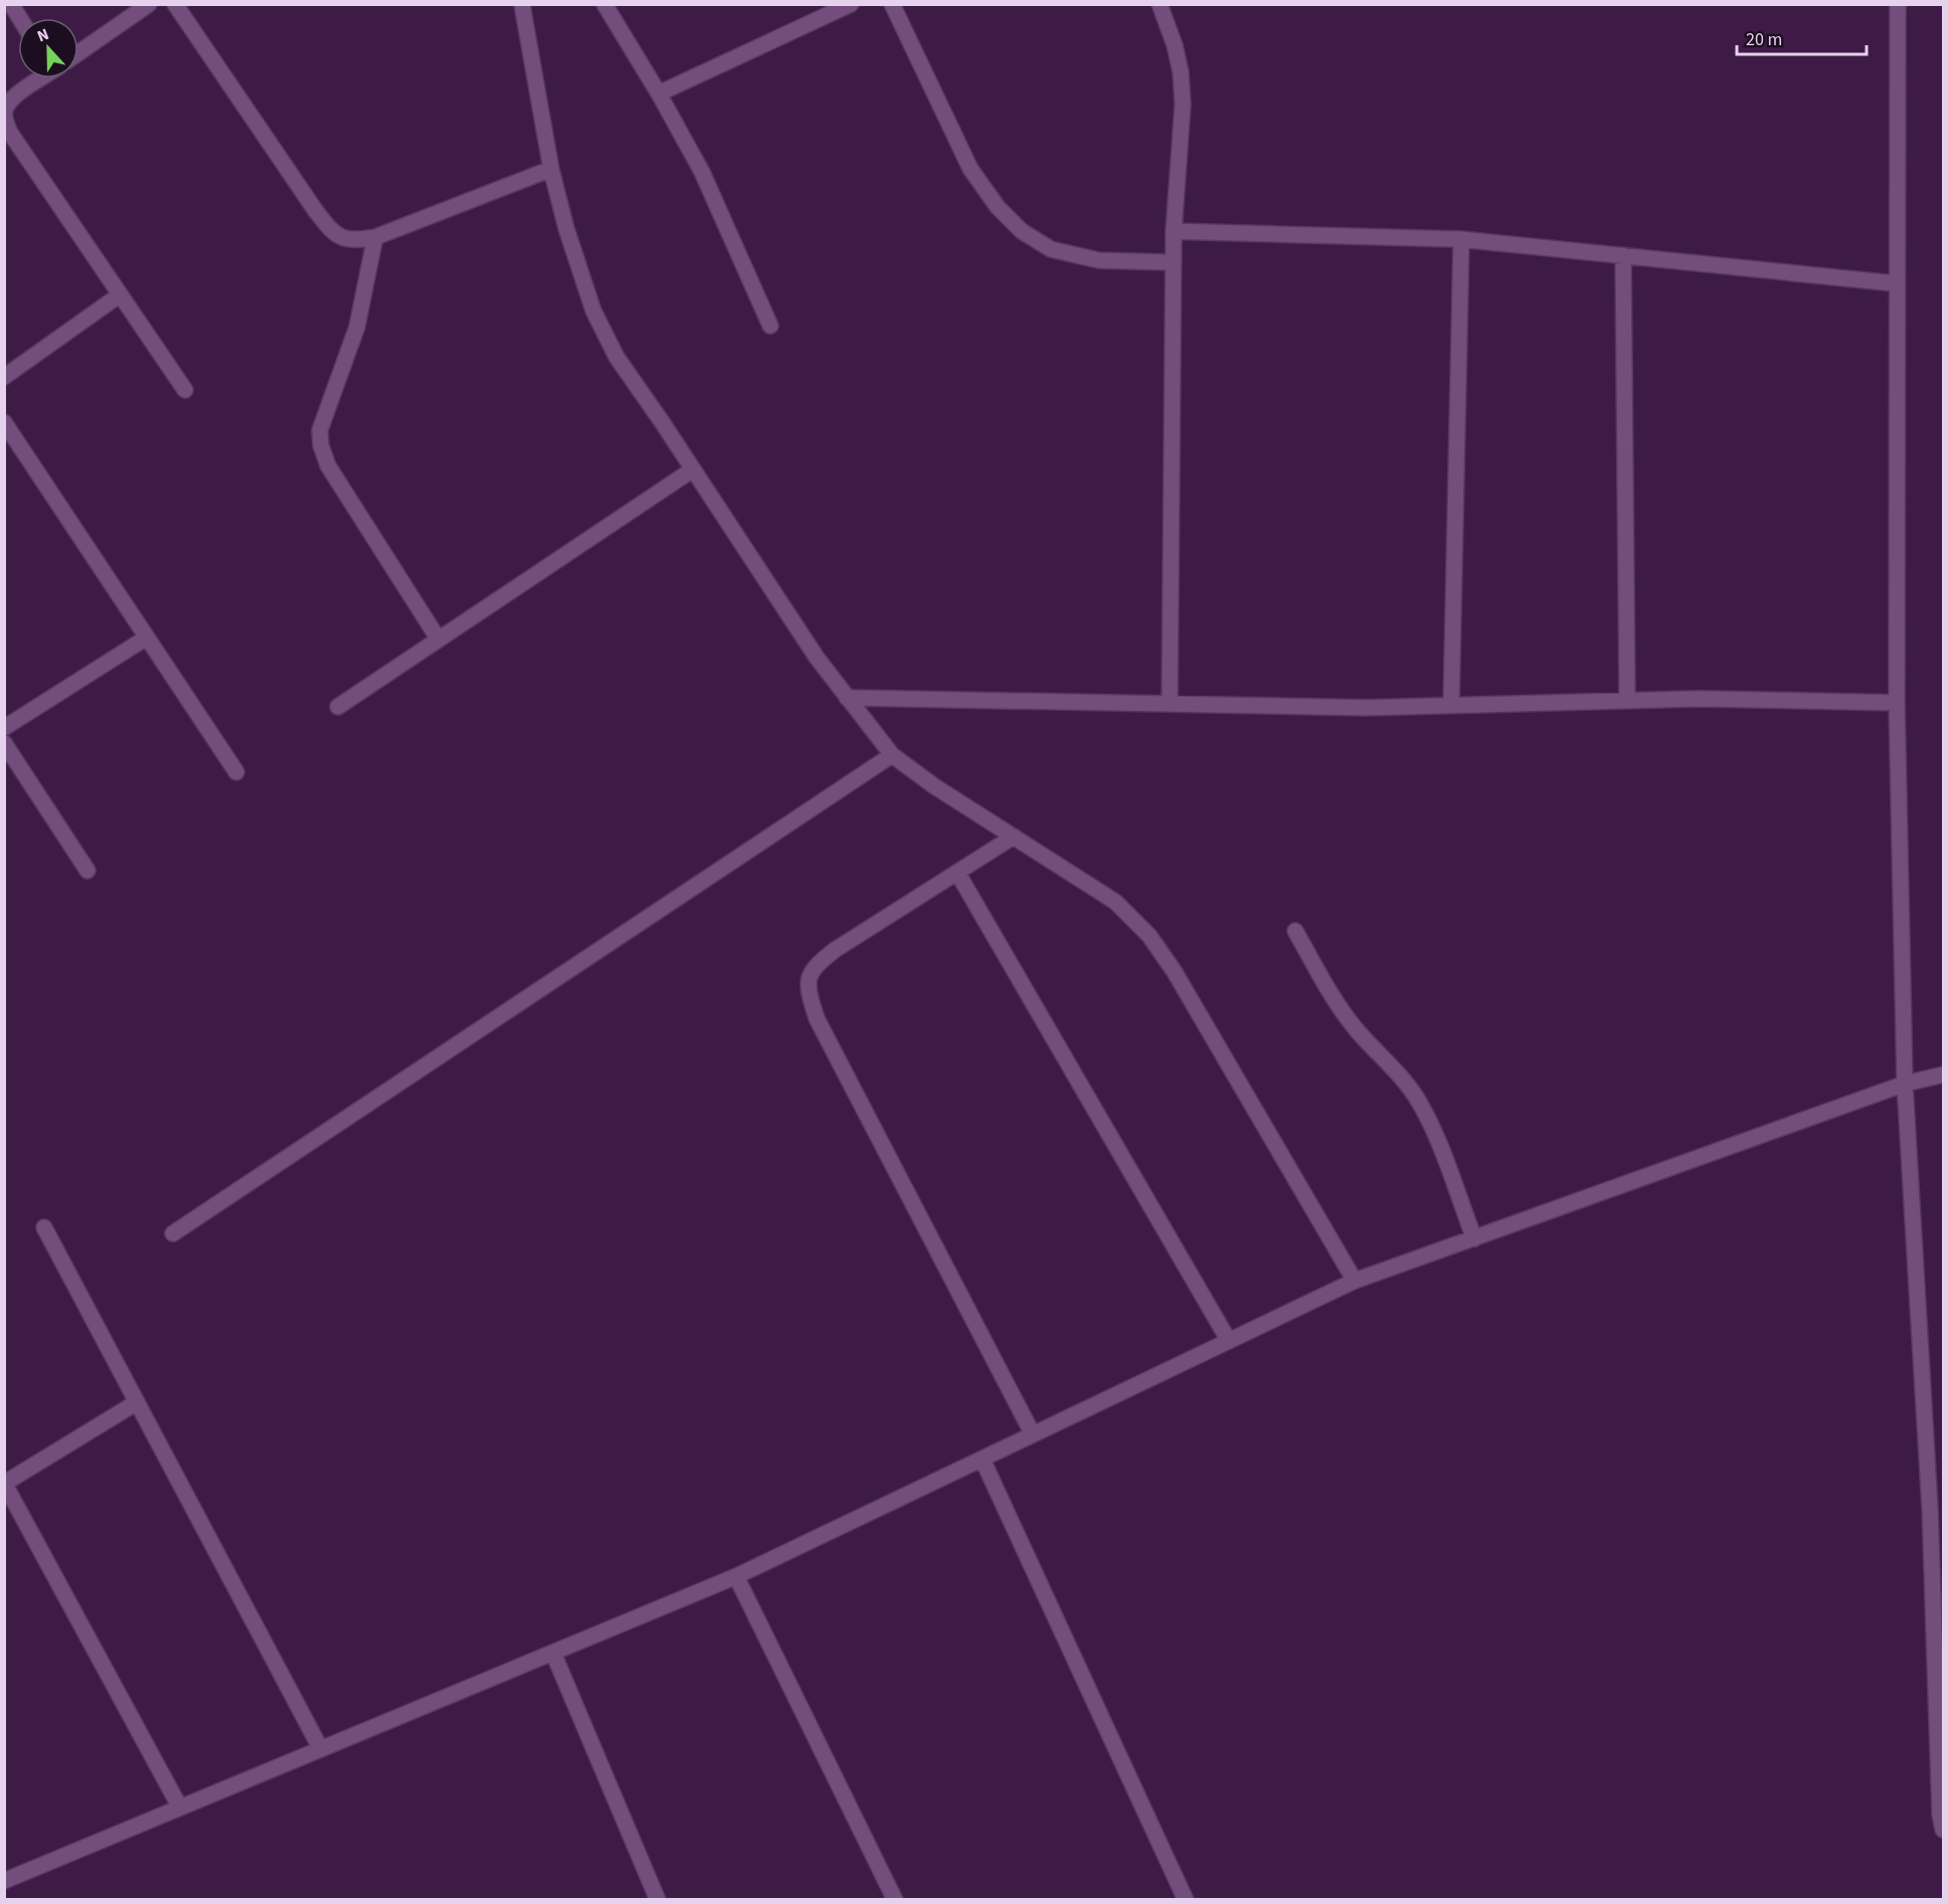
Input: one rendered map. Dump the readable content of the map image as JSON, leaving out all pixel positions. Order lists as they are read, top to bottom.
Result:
{
  "scale_bar": "20 m",
  "north": "top"
}
